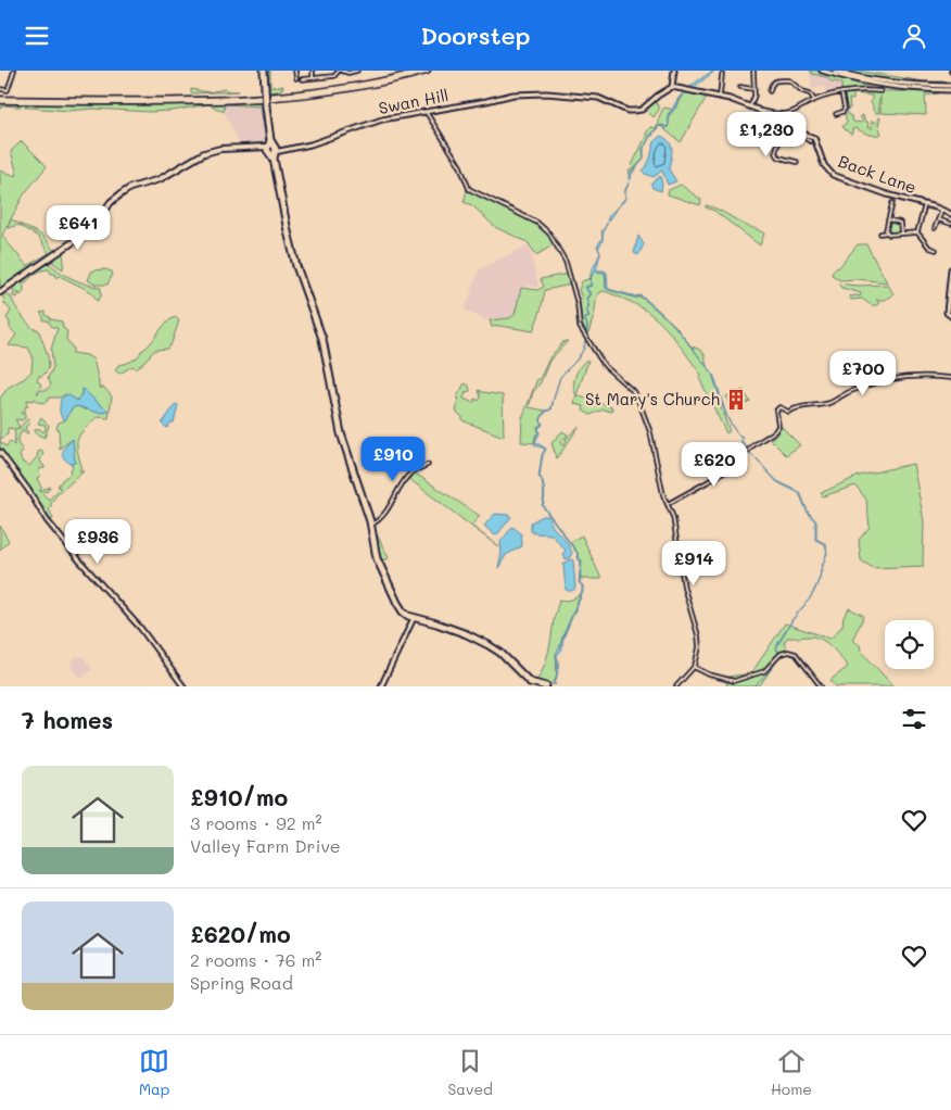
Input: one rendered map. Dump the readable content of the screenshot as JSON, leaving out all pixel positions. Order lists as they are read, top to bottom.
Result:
{
  "streets": {
    "street": ["Swan Hill", "Back Lane"]
  },
  "places": {
    "building": ["St Mary's Church"]
  },
  "page": {
    "header": "Doorstep",
    "price": [
      "£1,230",
      "£641",
      "£700",
      "£910",
      "£620",
      "£936",
      "£914"
    ],
    "heading": "7 homes",
    "list": [
      {
        "name": "£910/mo",
        "note": "3 rooms · 92 m² · Valley Farm Drive"
      },
      {
        "name": "£620/mo",
        "note": "2 rooms · 76 m² · Spring Road"
      }
    ],
    "tabs": ["Map", "Saved", "Home"]
  }
}
